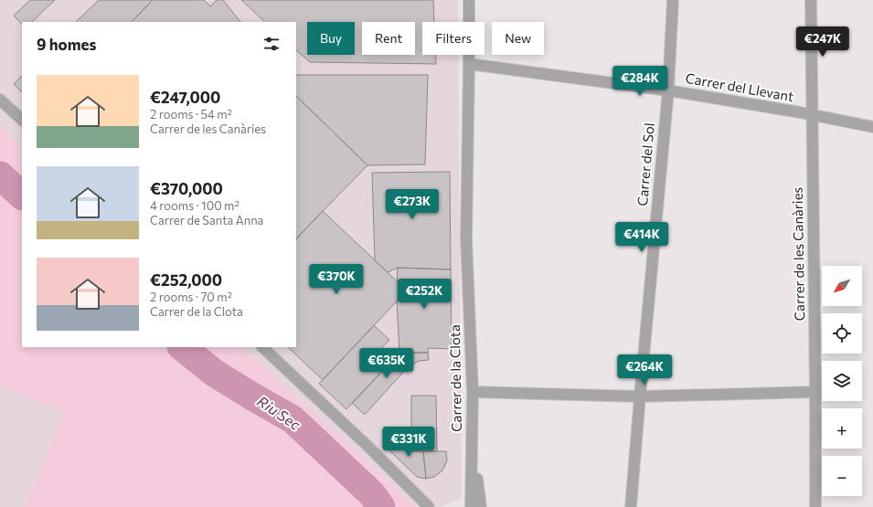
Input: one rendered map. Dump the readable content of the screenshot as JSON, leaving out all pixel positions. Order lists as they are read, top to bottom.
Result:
{
  "streets": {
    "street": [
      "Carrer del Llevant",
      "Carrer del Sol",
      "Carrer de les Canàries",
      "Carrer de la Clota"
    ]
  },
  "crossings": [
    ["Carrer del Llevant", "Carrer del Sol"],
    ["Carrer del Llevant", "Carrer de les Canàries"],
    ["Carrer del Llevant", "Carrer de la Clota"]
  ],
  "water": ["Riu Sec"],
  "north": "bottom left",
  "page": {
    "chip": [
      "Buy",
      "Rent",
      "Filters",
      "New"
    ],
    "heading": "9 homes",
    "price": [
      "€247K",
      "€284K",
      "€273K",
      "€414K",
      "€370K",
      "€252K",
      "€635K",
      "€264K",
      "€331K"
    ],
    "list": [
      {
        "name": "€247,000",
        "note": "2 rooms · 54 m² · Carrer de les Canàries"
      },
      {
        "name": "€370,000",
        "note": "4 rooms · 100 m² · Carrer de Santa Anna"
      },
      {
        "name": "€252,000",
        "note": "2 rooms · 70 m² · Carrer de la Clota"
      }
    ],
    "map_buttons": ["+", "−"]
  }
}
